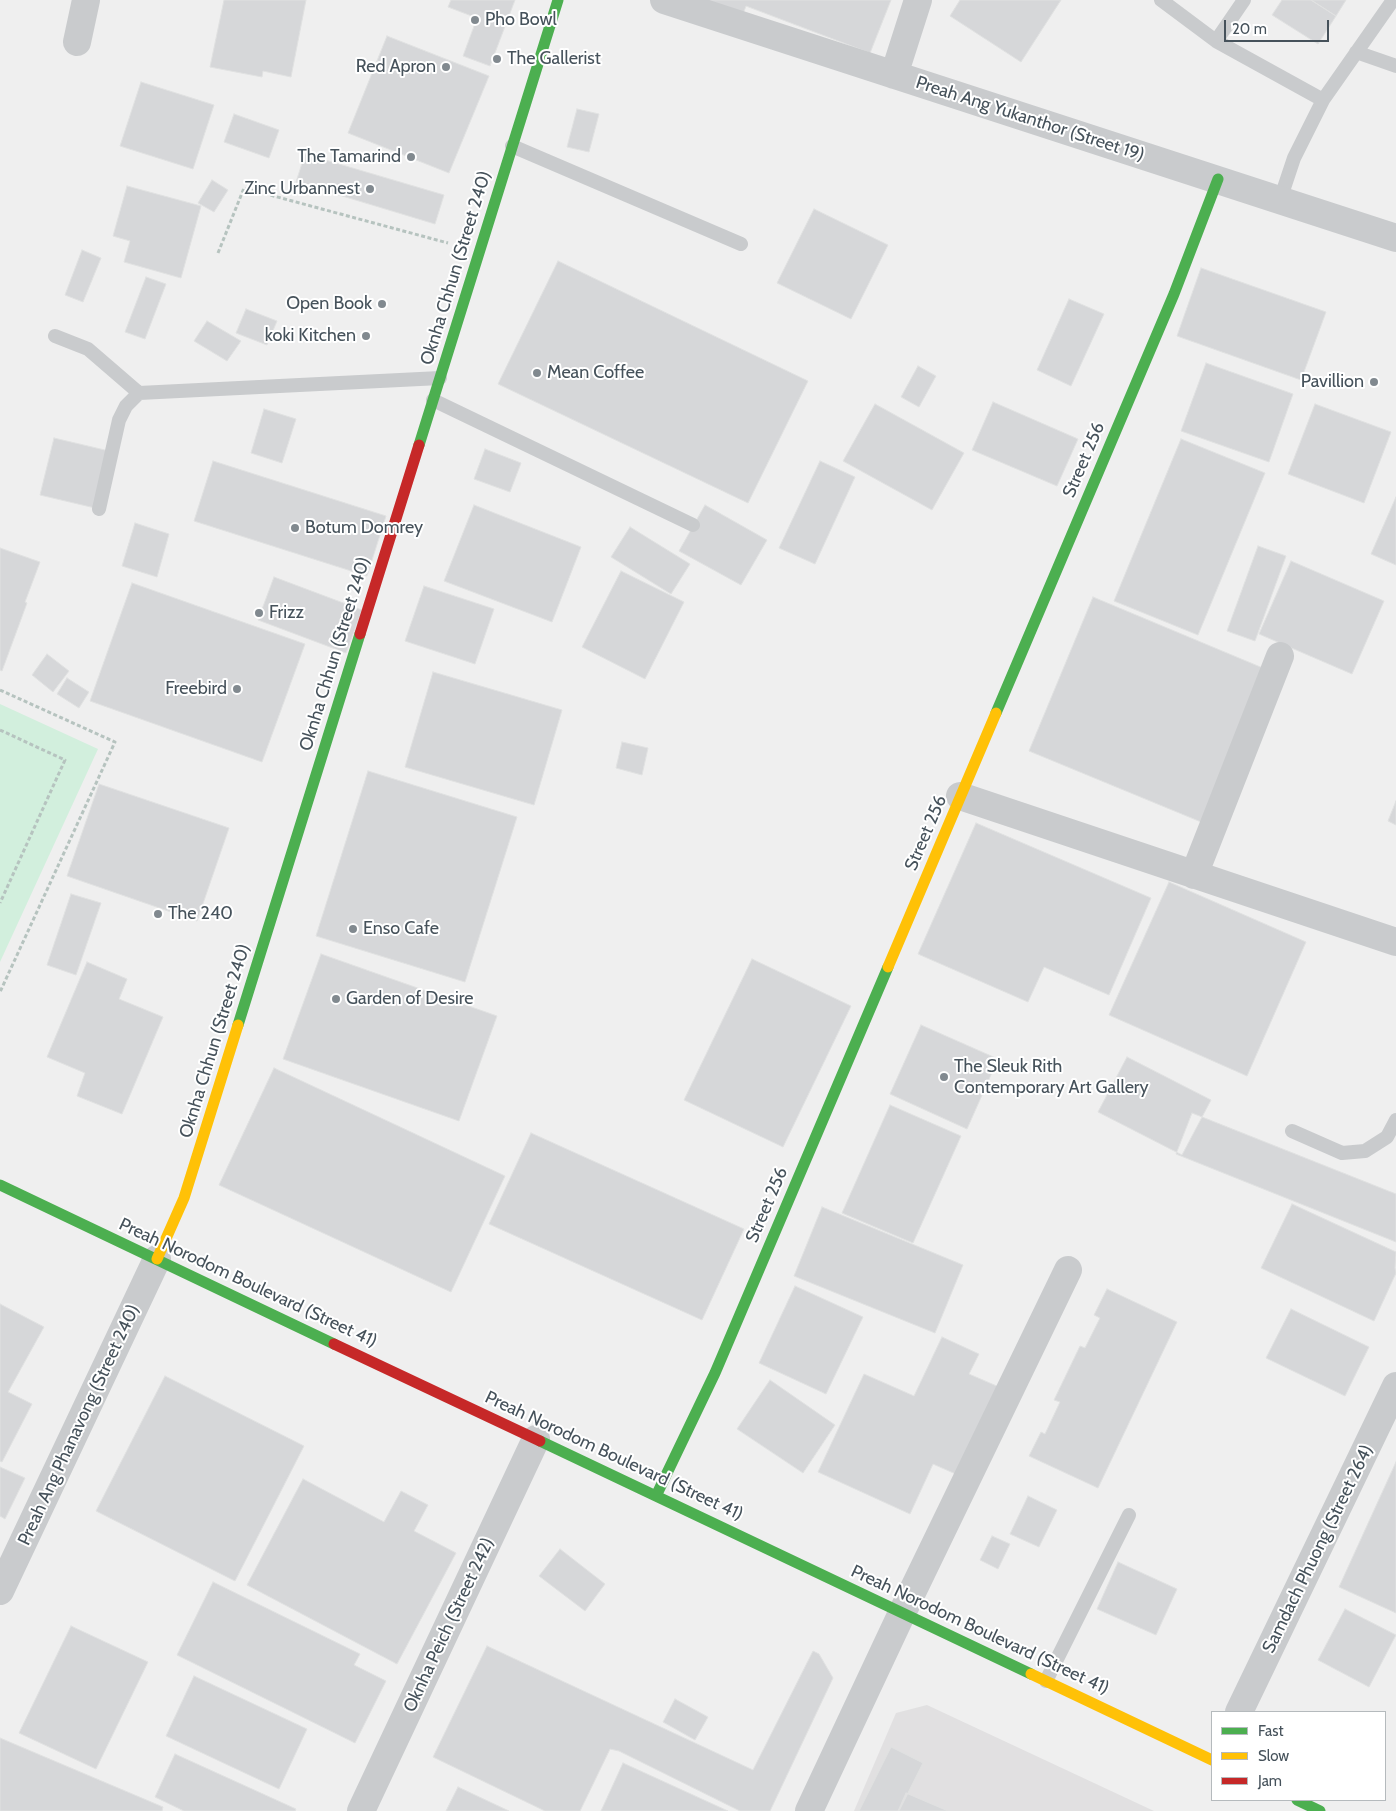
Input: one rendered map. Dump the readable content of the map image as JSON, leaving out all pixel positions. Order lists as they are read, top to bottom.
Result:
{
  "streets": {
    "street": [
      "Preah Ang Yukanthor (Street 19)",
      "Oknha Chhun (Street 240)",
      "Street 256",
      "Preah Norodom Boulevard (Street 41)",
      "Preah Ang Phanavong (Street 240)",
      "Samdach Phuong (Street 264)",
      "Oknha Peich (Street 242)"
    ]
  },
  "crossings": [
    ["Preah Ang Yukanthor (Street 19)", "Street 256"],
    ["Oknha Chhun (Street 240)", "Preah Norodom Boulevard (Street 41)"],
    ["Oknha Chhun (Street 240)", "Preah Ang Phanavong (Street 240)"],
    ["Street 256", "Preah Norodom Boulevard (Street 41)"],
    ["Preah Norodom Boulevard (Street 41)", "Preah Ang Phanavong (Street 240)"],
    ["Preah Norodom Boulevard (Street 41)", "Oknha Peich (Street 242)"]
  ],
  "places": [
    "Pho Bowl",
    "The Gallerist",
    "Red Apron",
    "The Tamarind",
    "Zinc Urbannest",
    "Open Book",
    "koki Kitchen",
    "Mean Coffee",
    "Pavillion",
    "Botum Domrey",
    "Frizz",
    "Freebird",
    "The 240",
    "Enso Cafe",
    "Garden of Desire",
    "The Sleuk Rith Contemporary Art Gallery"
  ],
  "legend": ["Fast", "Slow", "Jam"],
  "scale_bar": "20 m"
}
